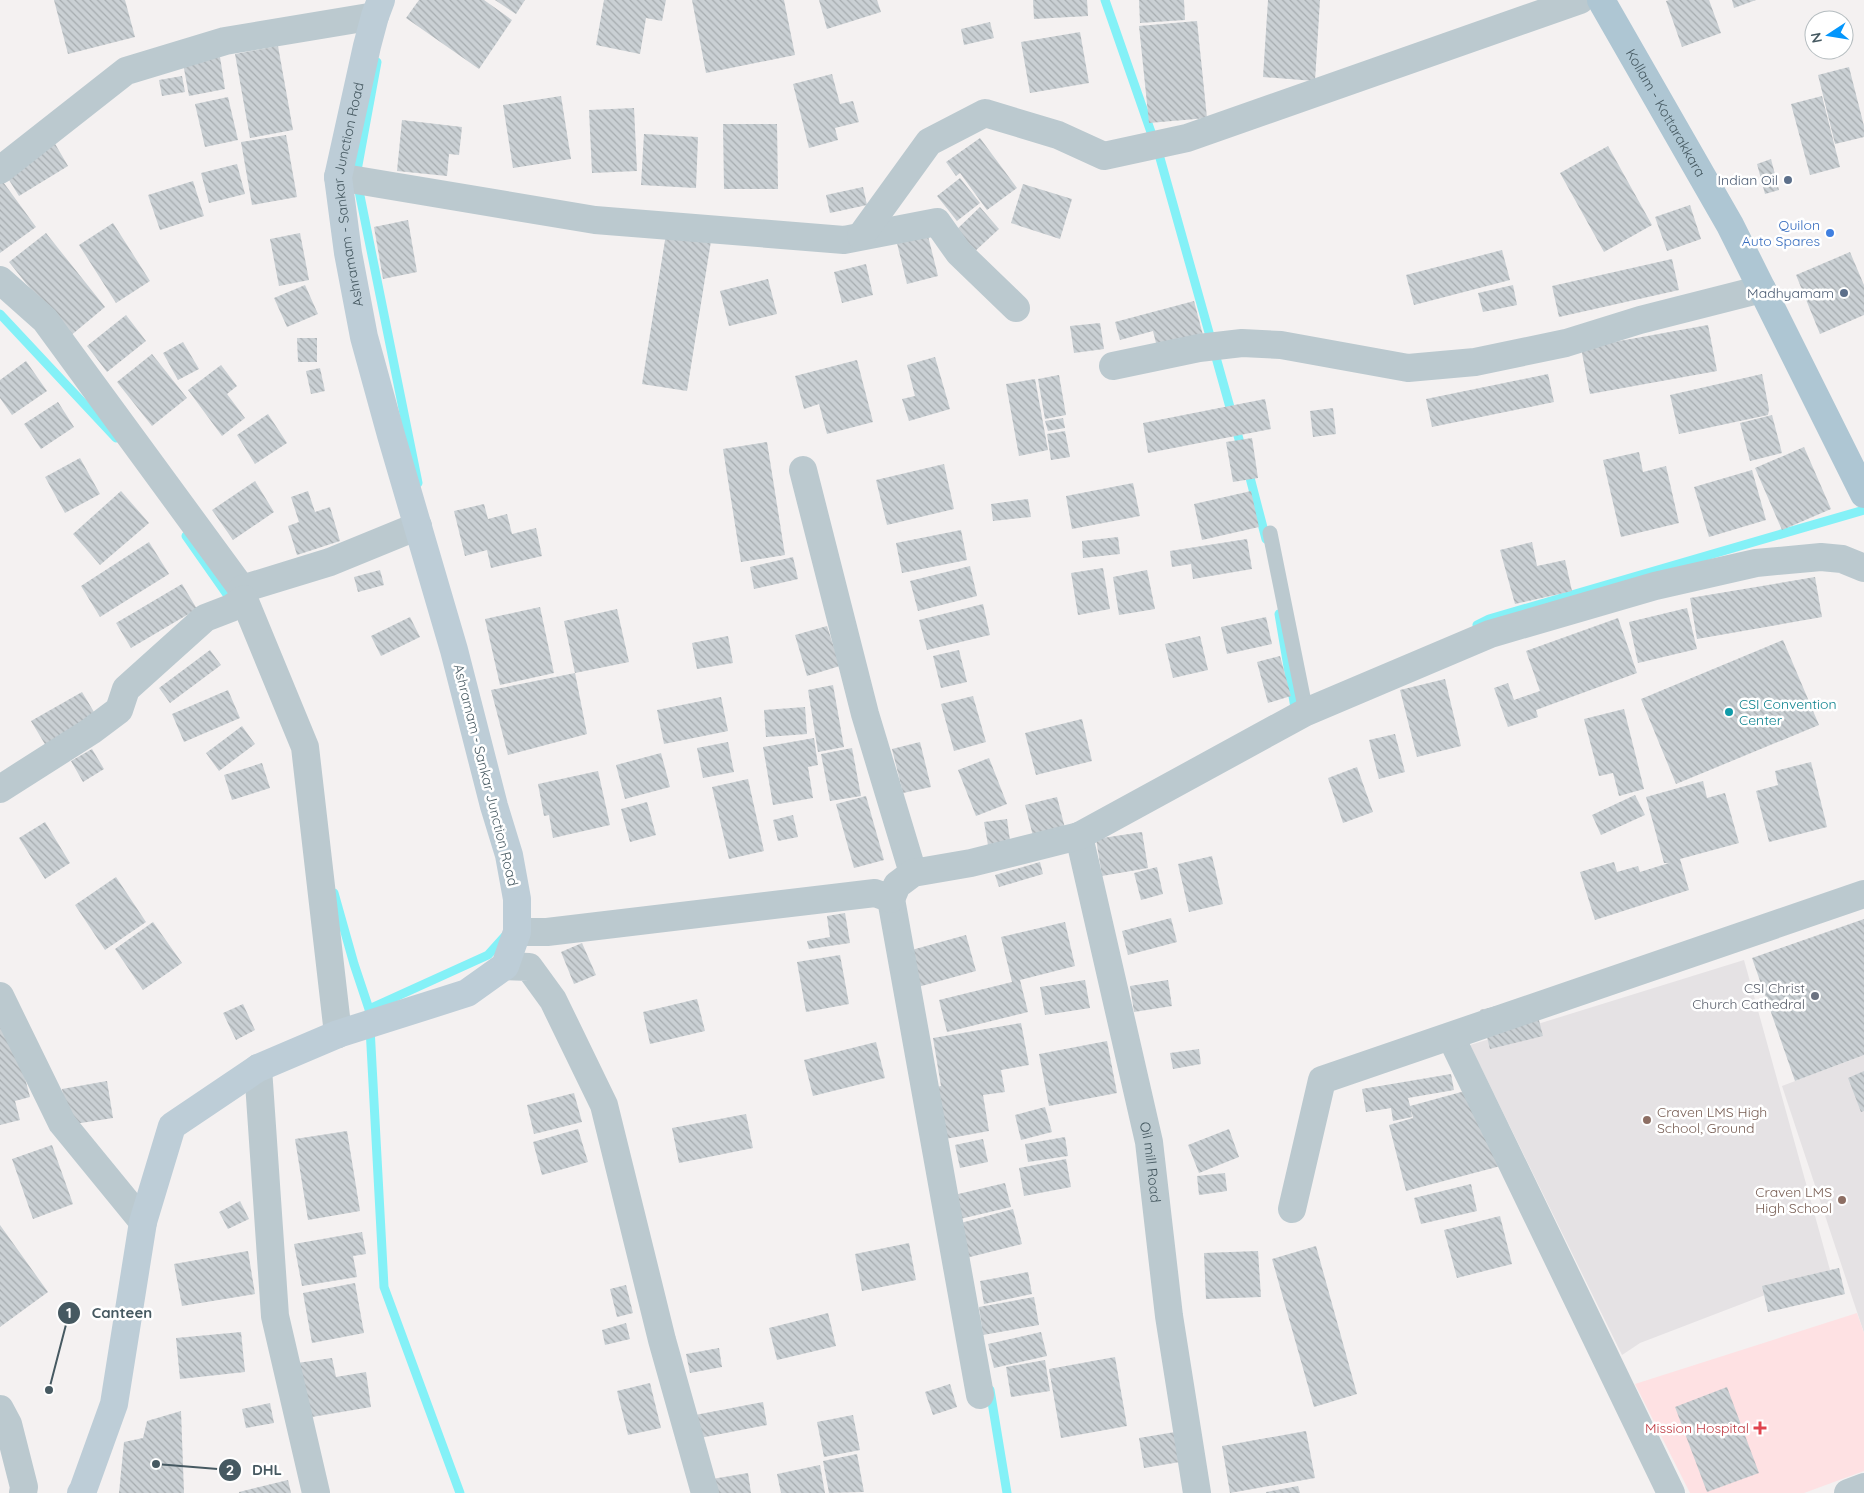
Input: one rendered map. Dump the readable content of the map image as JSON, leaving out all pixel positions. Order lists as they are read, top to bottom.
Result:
{
  "streets": {
    "main road": ["Kollam - Kottarakkara"],
    "street": ["Ashramam - Sankar Junction Road", "Oil mill Road"]
  },
  "places": {
    "other": [
      "Indian Oil",
      "Quilon Auto Spares",
      "Madhyamam",
      "CSI Convention Center",
      "CSI Christ Church Cathedral",
      "Craven LMS High School, Ground",
      "Craven LMS High School",
      "Canteen",
      "DHL"
    ],
    "health": ["Mission Hospital"]
  },
  "north": "left"
}
